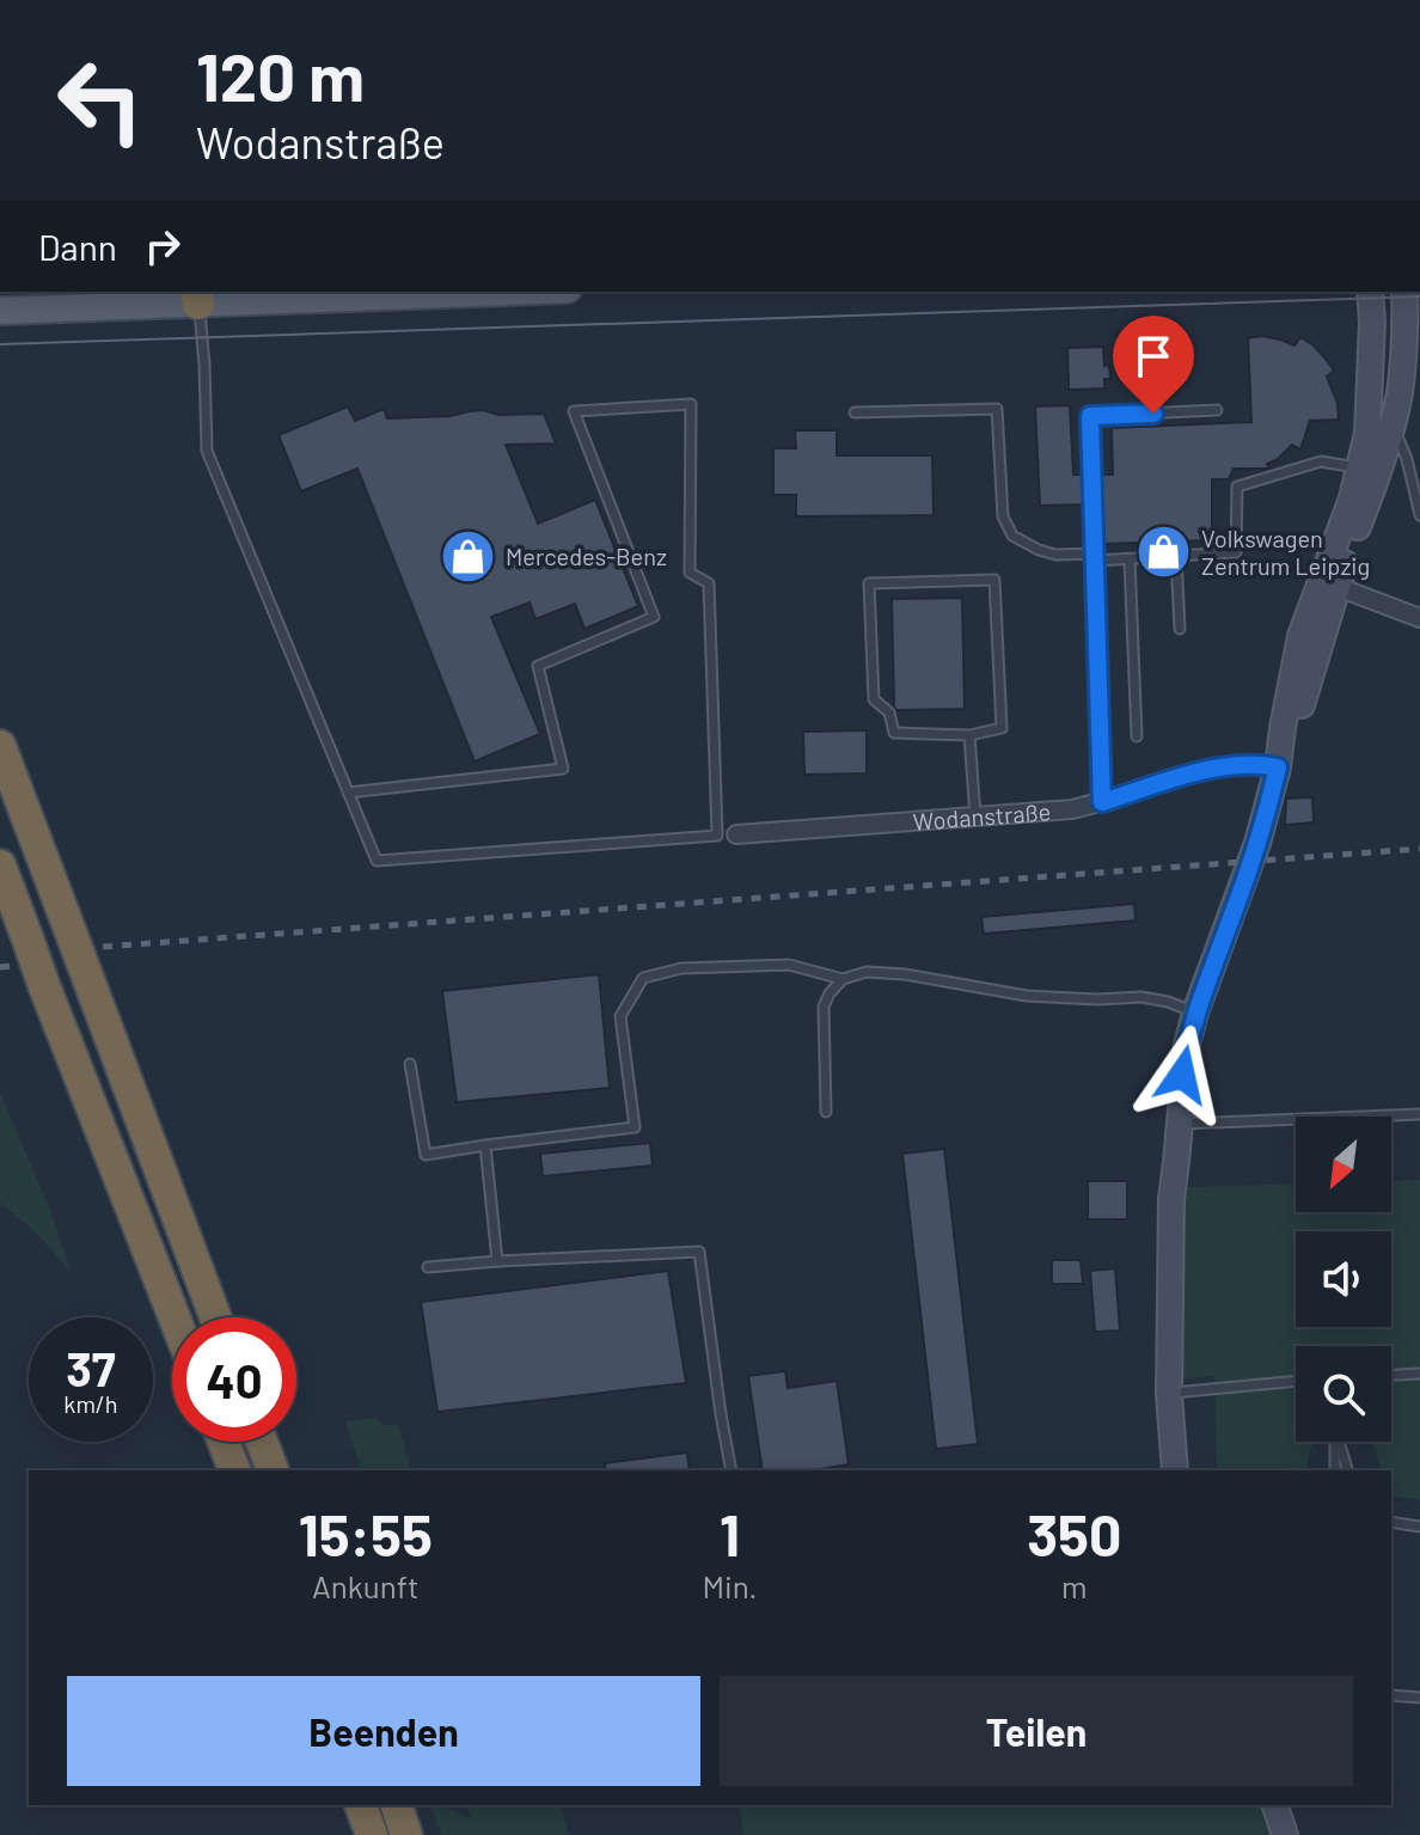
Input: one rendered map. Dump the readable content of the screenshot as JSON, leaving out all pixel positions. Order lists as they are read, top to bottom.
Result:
{
  "streets": {
    "street": ["Wodanstraße"]
  },
  "places": {
    "shop": ["Volkswagen Zentrum Leipzig", "Mercedes-Benz"]
  },
  "north": "bottom left",
  "page": {
    "turn": ["120 m", "Wodanstraße"],
    "then": "Dann",
    "speed": "37 km/h",
    "limit": "40",
    "eta": [
      "15:55",
      "Ankunft",
      "1",
      "Min.",
      "350",
      "m"
    ],
    "buttons": ["Beenden", "Teilen"]
  }
}
